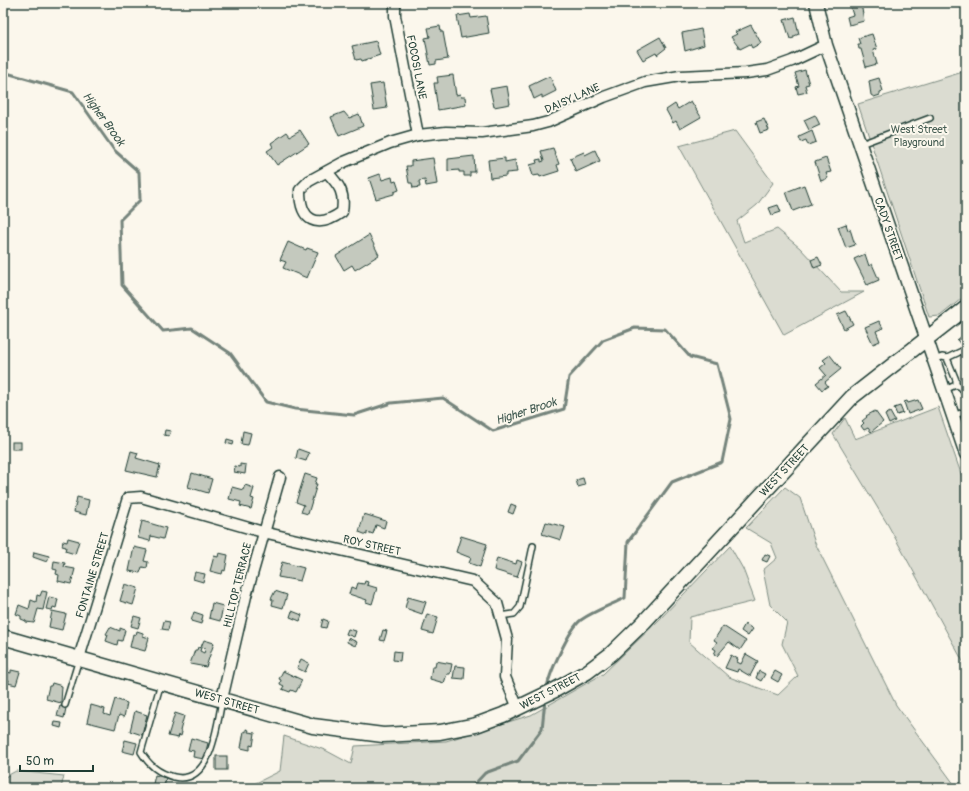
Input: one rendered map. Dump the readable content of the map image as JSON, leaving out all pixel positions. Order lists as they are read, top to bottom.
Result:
{
  "streets": {
    "main road": ["WEST STREET"],
    "street": [
      "FOCOSI LANE",
      "DAISY LANE",
      "CADY STREET",
      "ROY STREET",
      "FONTAINE STREET",
      "HILLTOP TERRACE"
    ]
  },
  "crossings": [
    ["FOCOSI LANE", "DAISY LANE"],
    ["DAISY LANE", "CADY STREET"],
    ["CADY STREET", "WEST STREET"],
    ["WEST STREET", "ROY STREET"],
    ["WEST STREET", "FONTAINE STREET"],
    ["WEST STREET", "HILLTOP TERRACE"],
    ["ROY STREET", "FONTAINE STREET"],
    ["ROY STREET", "HILLTOP TERRACE"]
  ],
  "water": ["Higher Brook"],
  "parks": ["West Street Playground"],
  "scale_bar": "50 m"
}
